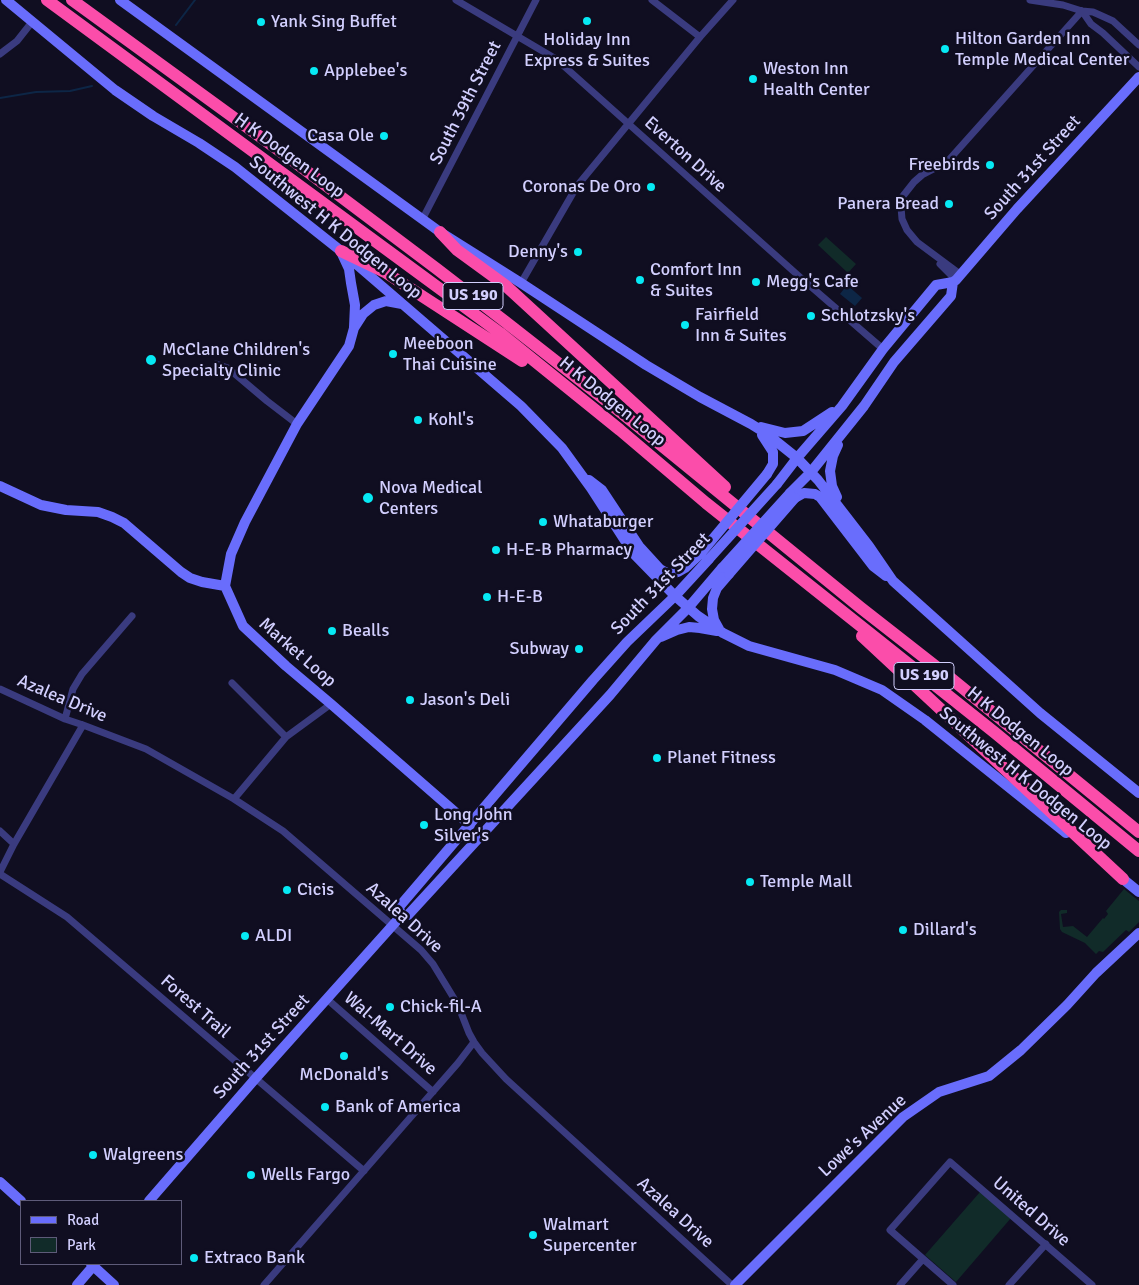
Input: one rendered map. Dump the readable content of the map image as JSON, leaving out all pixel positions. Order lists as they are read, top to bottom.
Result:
{
  "streets": {
    "highway": ["H K Dodgen Loop", "US 190"],
    "main road": [
      "South 31st Street",
      "Southwest H K Dodgen Loop",
      "Market Loop",
      "Lowe's Avenue"
    ],
    "street": [
      "South 39th Street",
      "Everton Drive",
      "Azalea Drive",
      "Forest Trail",
      "Wal-Mart Drive",
      "United Drive"
    ]
  },
  "crossings": [
    ["South 39th Street", "Everton Drive"],
    ["Everton Drive", "South 31st Street"],
    ["South 31st Street", "Southwest H K Dodgen Loop"],
    ["South 31st Street", "Market Loop"],
    ["South 31st Street", "Azalea Drive"],
    ["South 31st Street", "Forest Trail"],
    ["South 31st Street", "Wal-Mart Drive"],
    ["Azalea Drive", "Lowe's Avenue"]
  ],
  "places": [
    "Holiday Inn Express & Suites",
    "Yank Sing Buffet",
    "Hilton Garden Inn Temple Medical Center",
    "Applebee's",
    "Weston Inn Health Center",
    "Casa Ole",
    "Freebirds",
    "Coronas De Oro",
    "Panera Bread",
    "Denny's",
    "Comfort Inn & Suites",
    "Megg's Cafe",
    "Schlotzsky's",
    "Fairfield Inn & Suites",
    "Meeboon Thai Cuisine",
    "McClane Children's Specialty Clinic",
    "Kohl's",
    "Nova Medical Centers",
    "Whataburger",
    "H-E-B Pharmacy",
    "H-E-B",
    "Bealls",
    "Subway",
    "Jason's Deli",
    "Planet Fitness",
    "Long John Silver's",
    "Temple Mall",
    "Cicis",
    "Dillard's",
    "ALDI",
    "Chick-fil-A",
    "McDonald's",
    "Bank of America",
    "Walgreens",
    "Wells Fargo",
    "Walmart Supercenter",
    "Extraco Bank"
  ],
  "legend": ["Road", "Park"]
}
